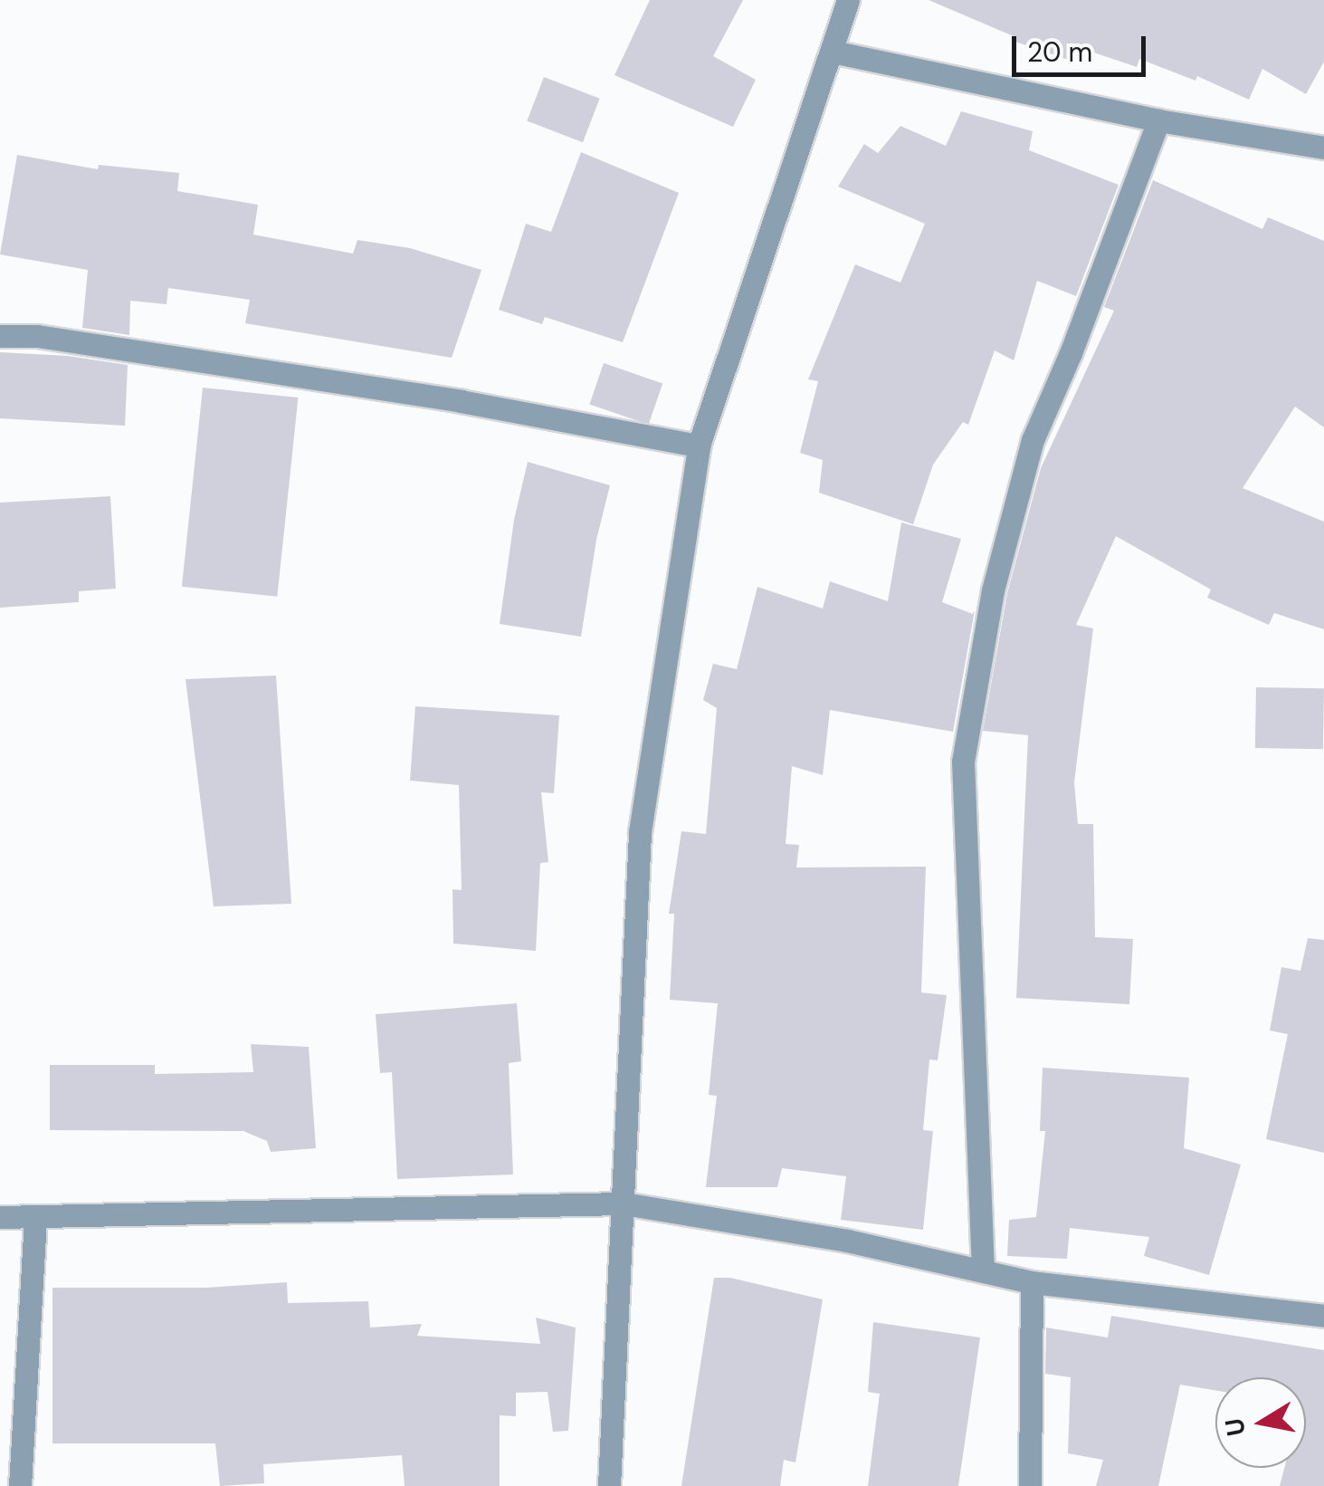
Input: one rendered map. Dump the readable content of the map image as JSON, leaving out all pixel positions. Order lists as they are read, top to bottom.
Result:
{
  "scale_bar": "20 m",
  "north": "left"
}
